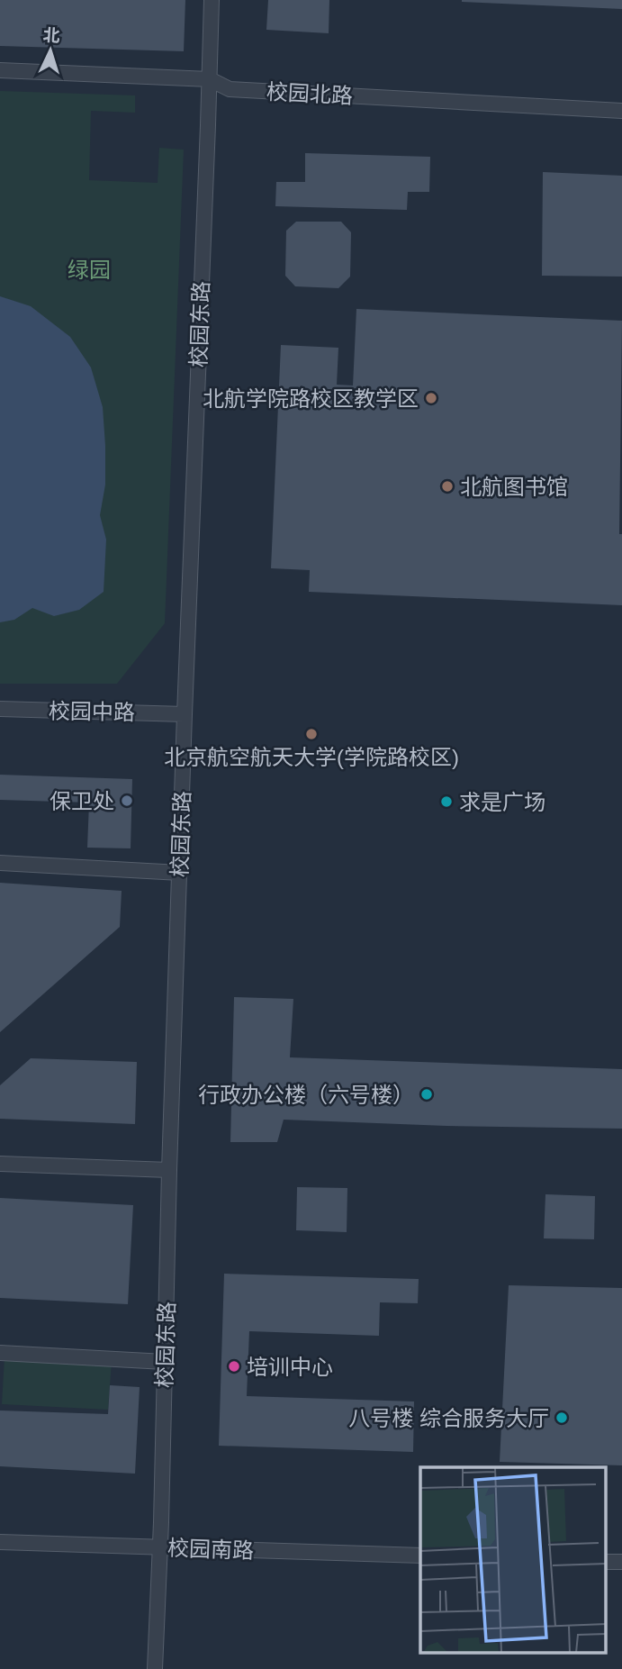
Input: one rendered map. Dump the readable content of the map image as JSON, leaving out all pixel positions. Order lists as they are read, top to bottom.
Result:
{
  "streets": {
    "lane": [
      "校园北路",
      "校园东路",
      "校园中路",
      "校园南路"
    ]
  },
  "crossings": [
    ["校园北路", "校园东路"],
    ["校园东路", "校园中路"],
    ["校园东路", "校园南路"]
  ],
  "parks": ["绿园"],
  "places": [
    "北航学院路校区教学区",
    "北航图书馆",
    "北京航空航天大学(学院路校区)",
    "保卫处",
    "求是广场",
    "行政办公楼（六号楼）",
    "培训中心",
    "八号楼 综合服务大厅"
  ],
  "north": "top"
}
